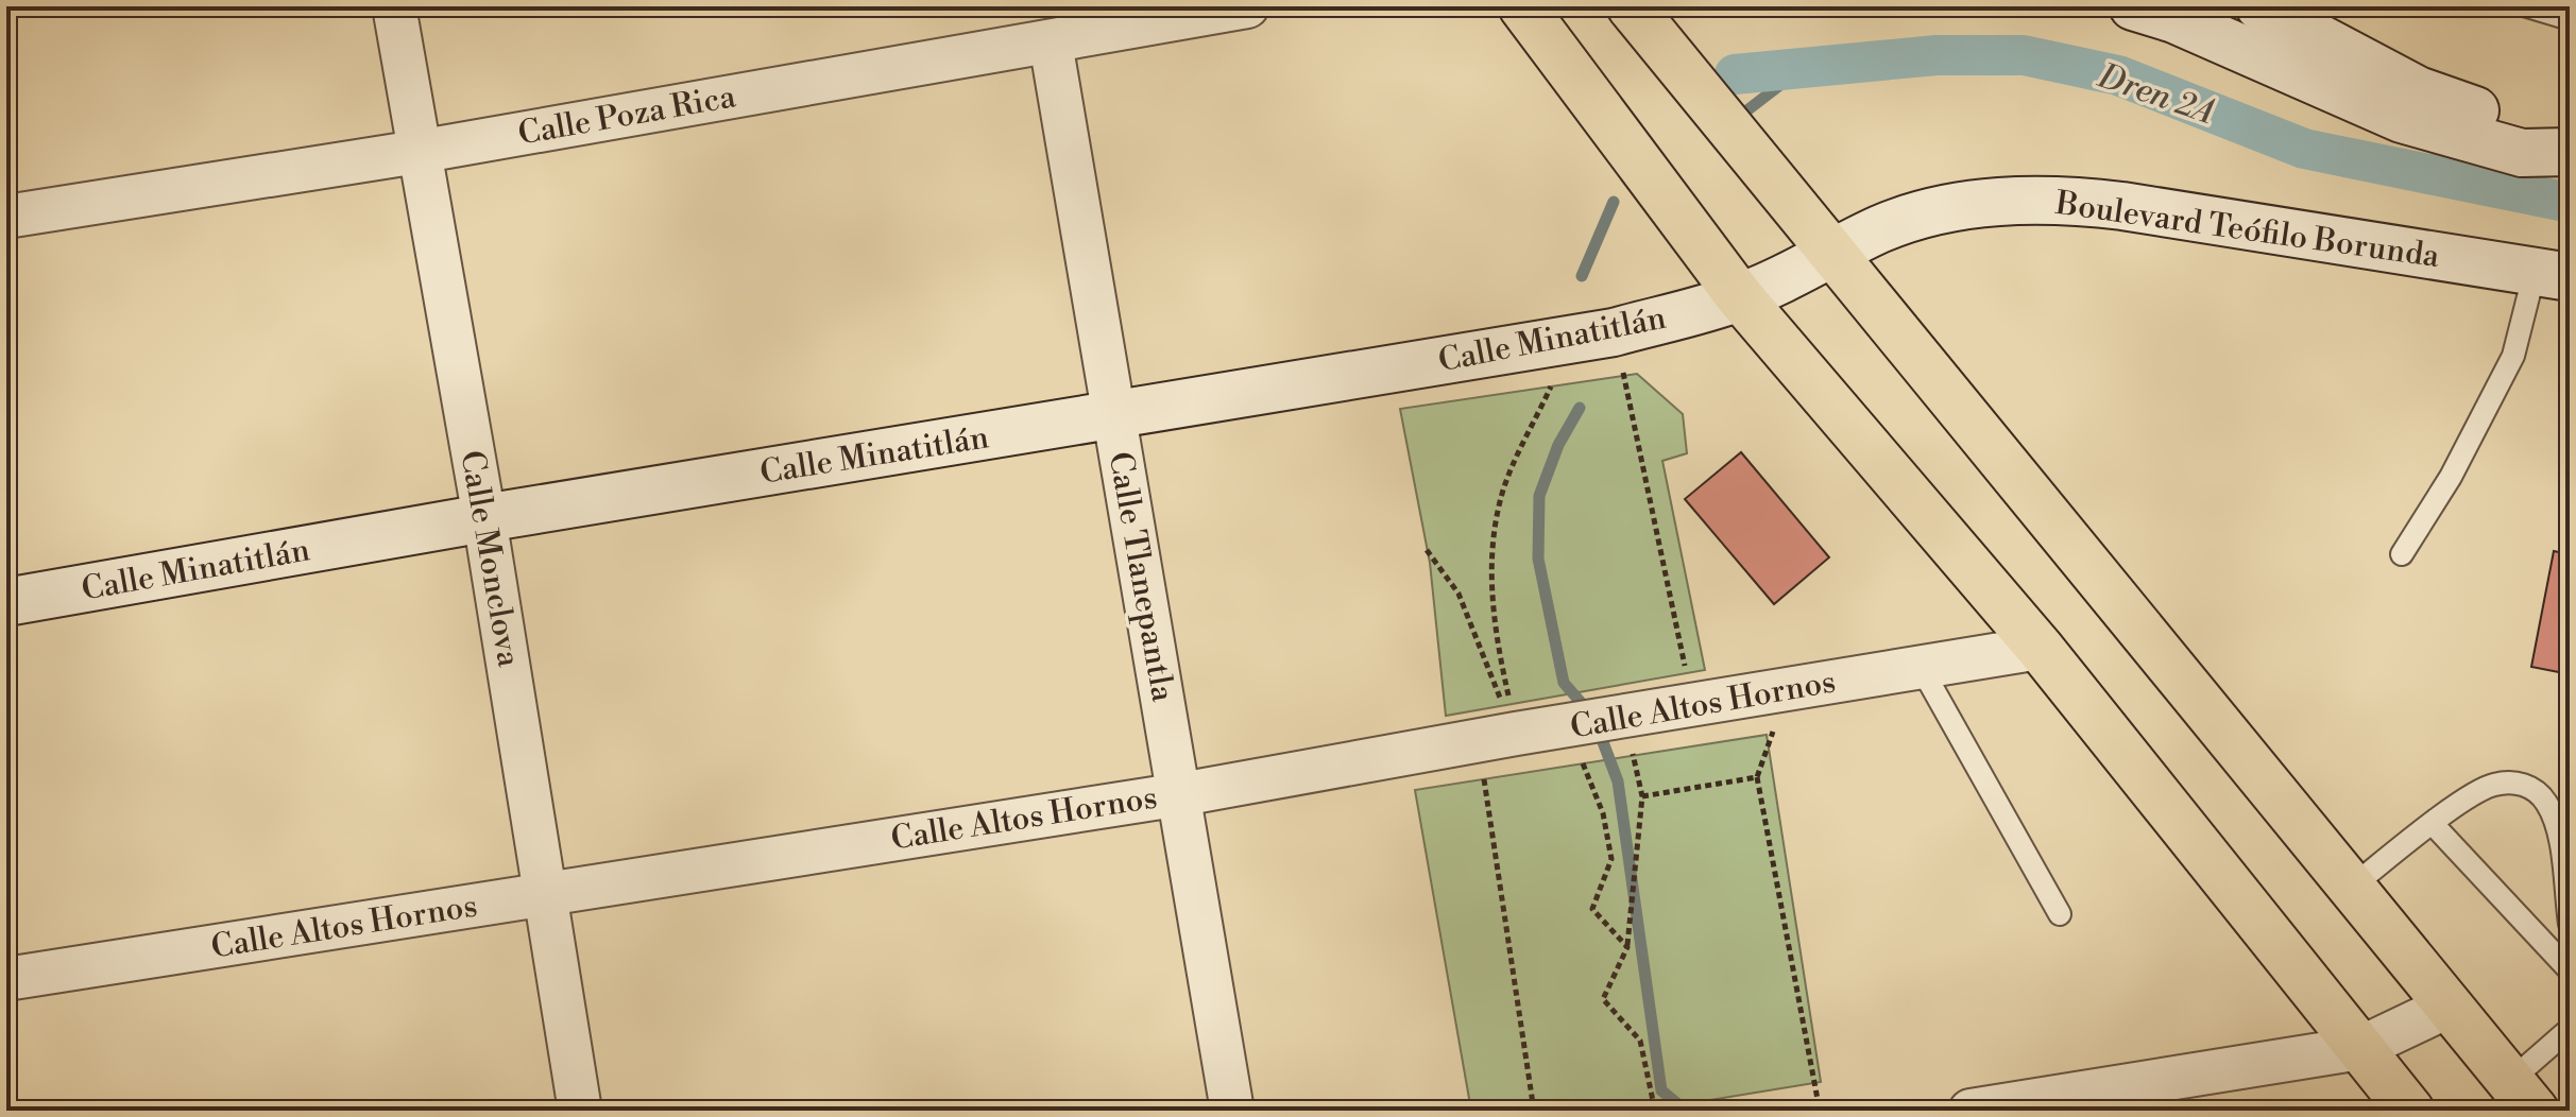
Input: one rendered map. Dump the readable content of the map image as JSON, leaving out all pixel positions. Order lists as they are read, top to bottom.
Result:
{
  "streets": {
    "main road": ["Boulevard Teófilo Borunda", "Calle Minatitlán"],
    "street": [
      "Calle Poza Rica",
      "Calle Monclova",
      "Calle Tlanepantla",
      "Calle Altos Hornos"
    ]
  },
  "crossings": [
    ["Calle Poza Rica", "Calle Monclova"],
    ["Calle Poza Rica", "Calle Tlanepantla"],
    ["Boulevard Teófilo Borunda", "Calle Minatitlán"],
    ["Calle Minatitlán", "Calle Monclova"],
    ["Calle Minatitlán", "Calle Tlanepantla"],
    ["Calle Monclova", "Calle Altos Hornos"],
    ["Calle Tlanepantla", "Calle Altos Hornos"]
  ],
  "water": ["Dren 2A"]
}
